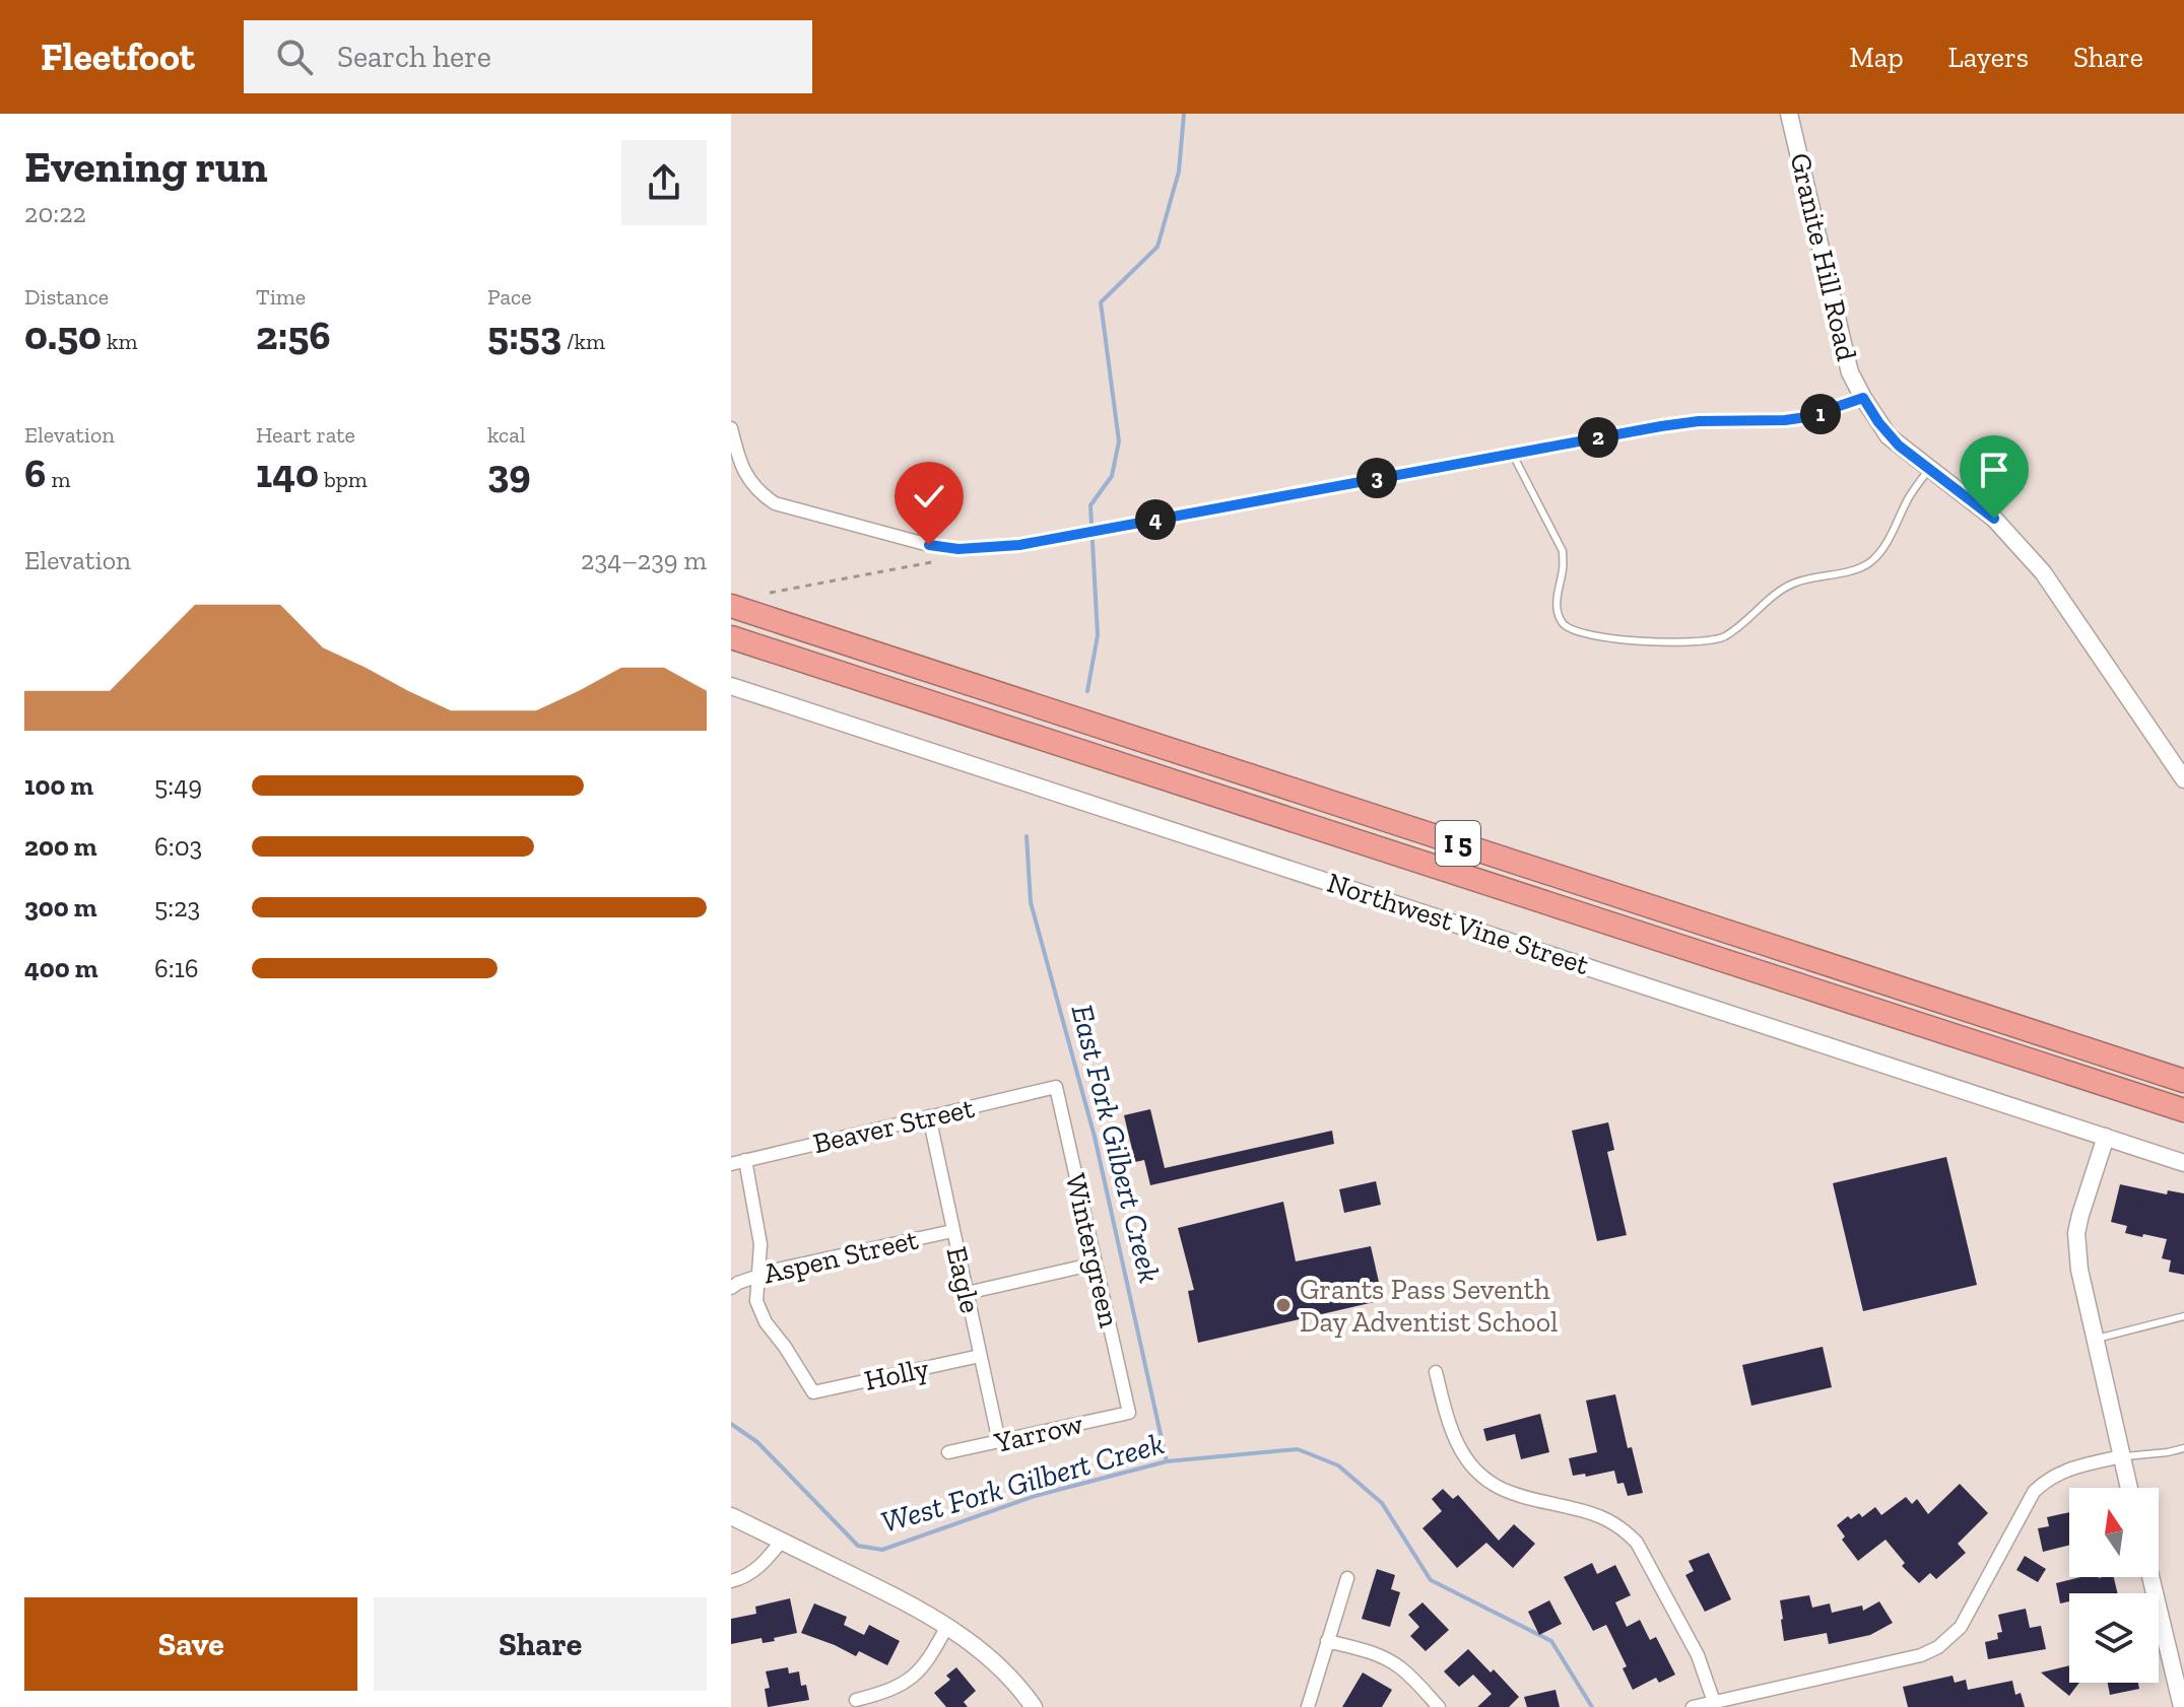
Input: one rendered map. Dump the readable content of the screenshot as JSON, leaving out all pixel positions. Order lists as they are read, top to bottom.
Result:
{
  "streets": {
    "highway": ["I 5"],
    "street": [
      "Granite Hill Road",
      "Northwest Vine Street",
      "Beaver Street",
      "Wintergreen",
      "Aspen Street",
      "Eagle",
      "Holly",
      "Yarrow"
    ]
  },
  "crossings": [
    ["Beaver Street", "Wintergreen"],
    ["Beaver Street", "Eagle"],
    ["Wintergreen", "Yarrow"],
    ["Aspen Street", "Eagle"],
    ["Aspen Street", "Holly"],
    ["Eagle", "Holly"],
    ["Eagle", "Yarrow"]
  ],
  "water": ["East Fork Gilbert Creek", "West Fork Gilbert Creek"],
  "places": ["Grants Pass Seventh Day Adventist School"],
  "north": "top",
  "page": {
    "header": "Fleetfoot",
    "search": "Search here",
    "nav": ["Map", "Layers", "Share"],
    "heading": ["Evening run", "20:22"],
    "stats": [
      ["Distance", "0.50 km"],
      ["Time", "2:56"],
      ["Pace", "5:53 /km"],
      ["Elevation", "6 m"],
      ["Heart rate", "140 bpm"],
      ["kcal", "39"]
    ],
    "pins": [
      "1",
      "2",
      "3",
      "4"
    ],
    "chart": ["Elevation", "234–239 m"],
    "list": [
      {
        "name": "100 m",
        "note": "5:49"
      },
      {
        "name": "200 m",
        "note": "6:03"
      },
      {
        "name": "300 m",
        "note": "5:23"
      },
      {
        "name": "400 m",
        "note": "6:16"
      }
    ],
    "buttons": ["Save", "Share"]
  }
}
